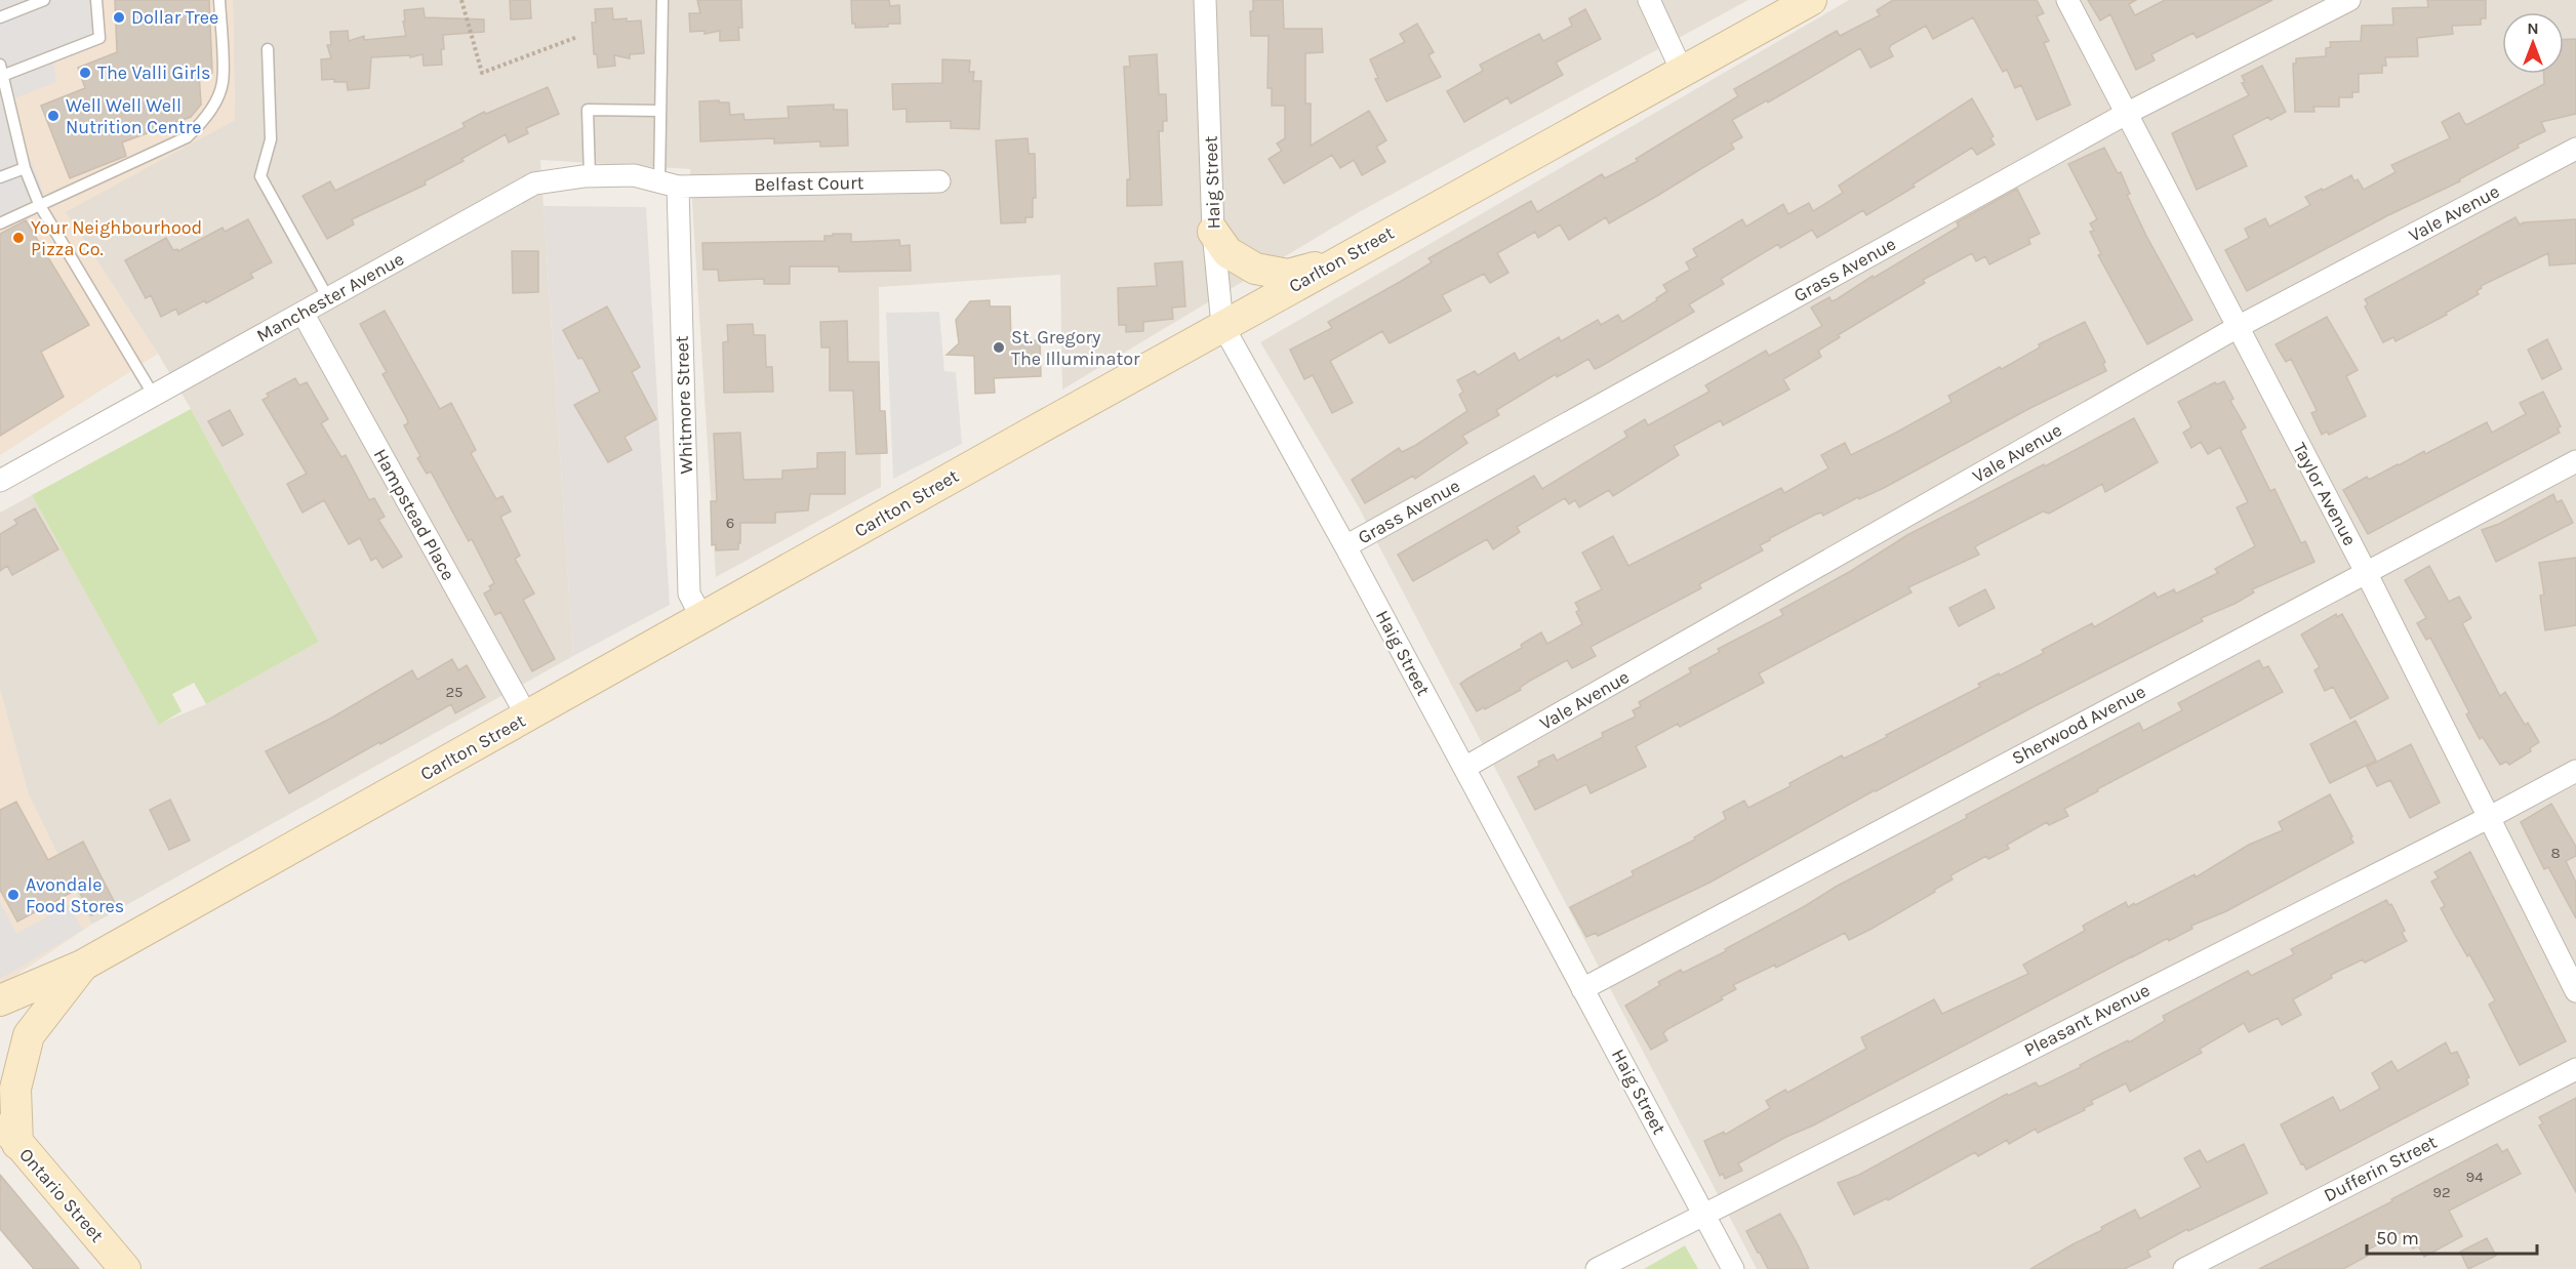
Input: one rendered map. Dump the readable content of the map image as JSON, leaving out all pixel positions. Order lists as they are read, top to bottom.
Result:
{
  "streets": {
    "main road": ["Carlton Street", "Ontario Street"],
    "street": [
      "Haig Street",
      "Belfast Court",
      "Vale Avenue",
      "Grass Avenue",
      "Manchester Avenue",
      "Whitmore Street",
      "Taylor Avenue",
      "Hampstead Place",
      "Sherwood Avenue",
      "Pleasant Avenue",
      "Dufferin Street"
    ]
  },
  "crossings": [
    ["Haig Street", "Vale Avenue"],
    ["Haig Street", "Carlton Street"],
    ["Haig Street", "Grass Avenue"],
    ["Haig Street", "Sherwood Avenue"],
    ["Haig Street", "Pleasant Avenue"],
    ["Belfast Court", "Manchester Avenue"],
    ["Belfast Court", "Whitmore Street"],
    ["Vale Avenue", "Taylor Avenue"],
    ["Carlton Street", "Whitmore Street"],
    ["Carlton Street", "Hampstead Place"],
    ["Grass Avenue", "Taylor Avenue"],
    ["Manchester Avenue", "Whitmore Street"],
    ["Manchester Avenue", "Hampstead Place"],
    ["Taylor Avenue", "Sherwood Avenue"],
    ["Taylor Avenue", "Pleasant Avenue"]
  ],
  "places": [
    "Dollar Tree",
    "The Valli Girls",
    "Well Well Well Nutrition Centre",
    "Your Neighbourhood Pizza Co.",
    "St. Gregory The Illuminator",
    "Avondale Food Stores"
  ],
  "house_numbers": [
    "6",
    "25",
    "8",
    "94",
    "92"
  ],
  "scale_bar": "50 m",
  "north": "top"
}
